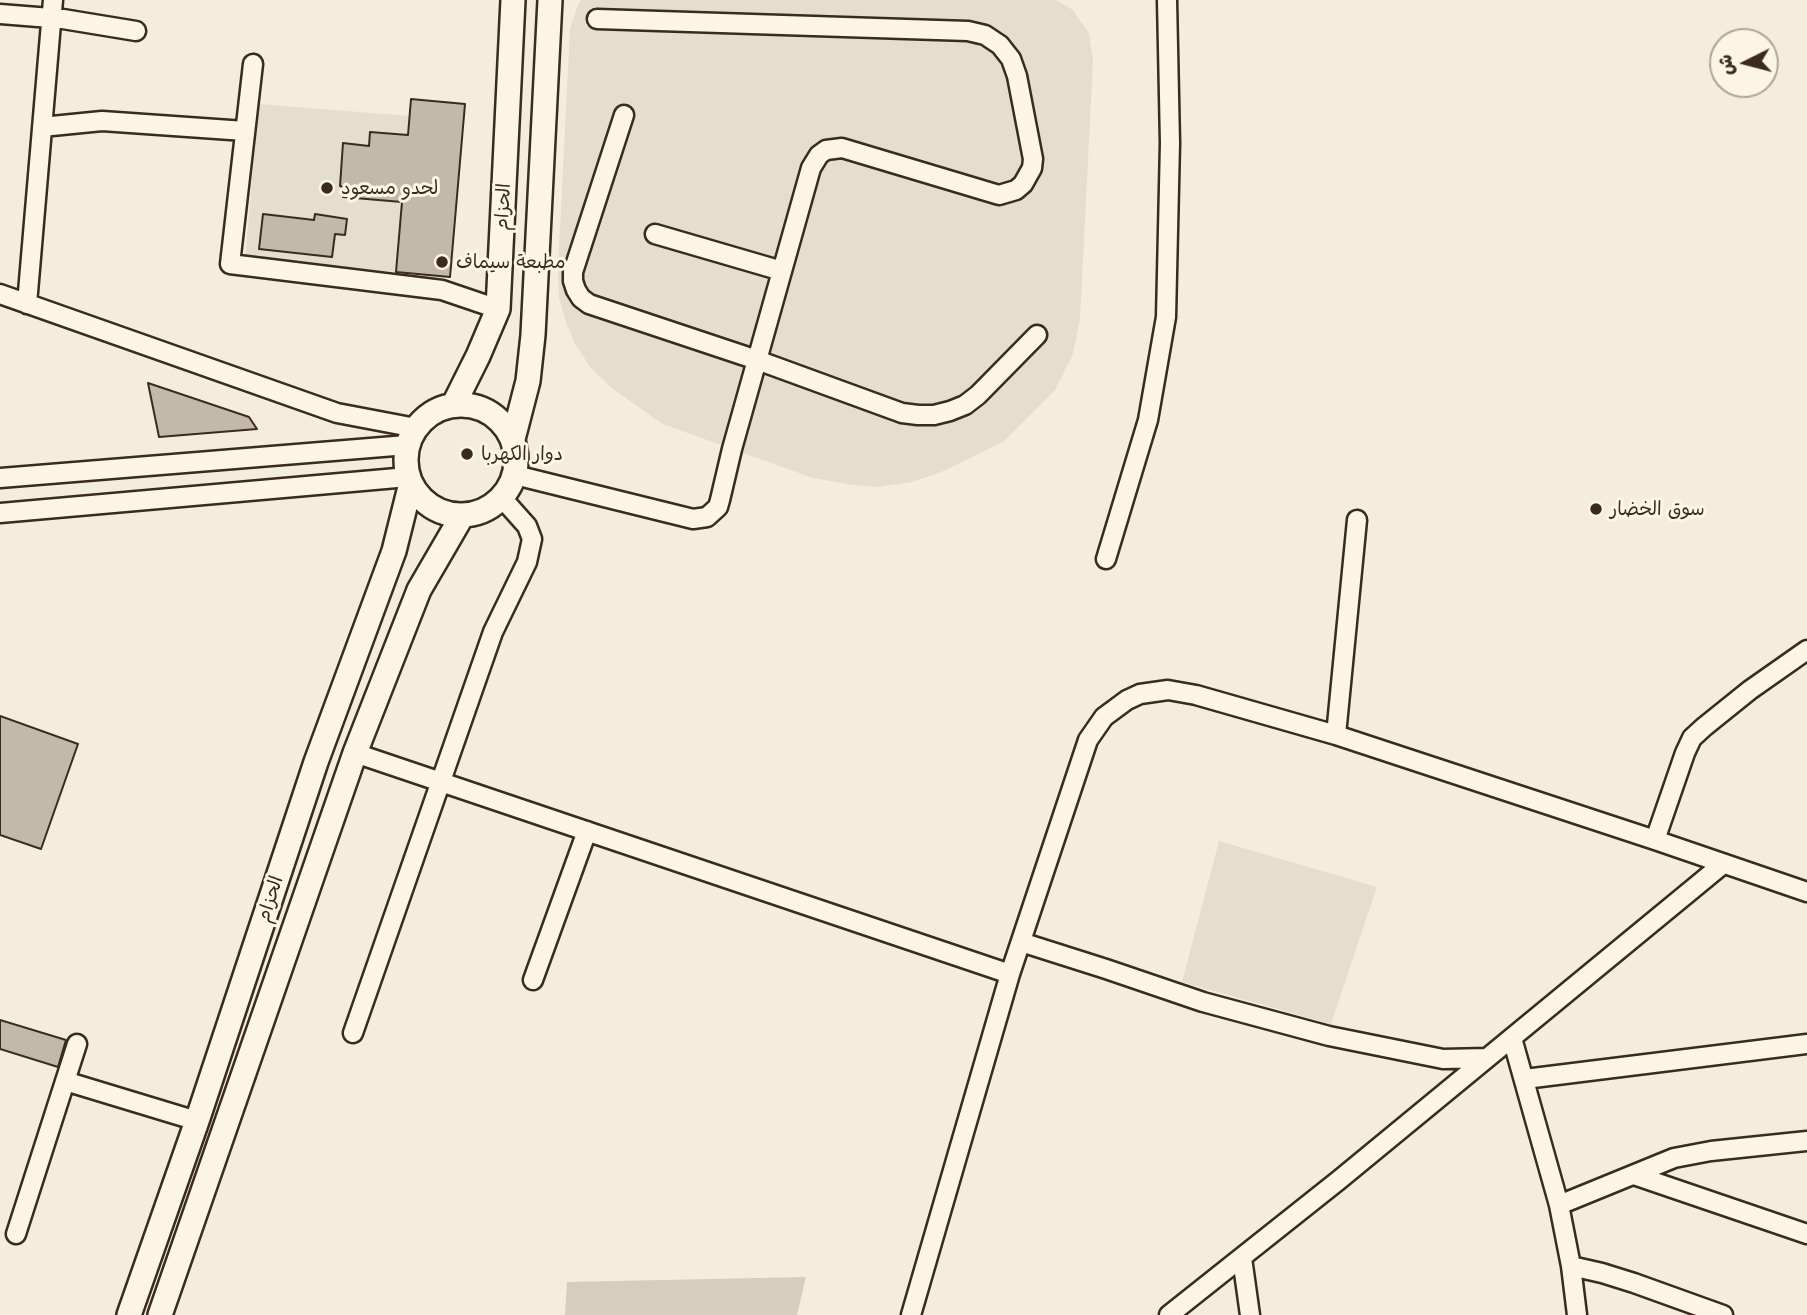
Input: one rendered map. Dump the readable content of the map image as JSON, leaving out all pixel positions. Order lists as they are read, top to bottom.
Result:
{
  "streets": {
    "main road": ["الحزام"]
  },
  "places": [
    "لحدو مسعود",
    "مطبعة سيماف",
    "دوار الكهربا",
    "سوق الخضار"
  ],
  "north": "left"
}
